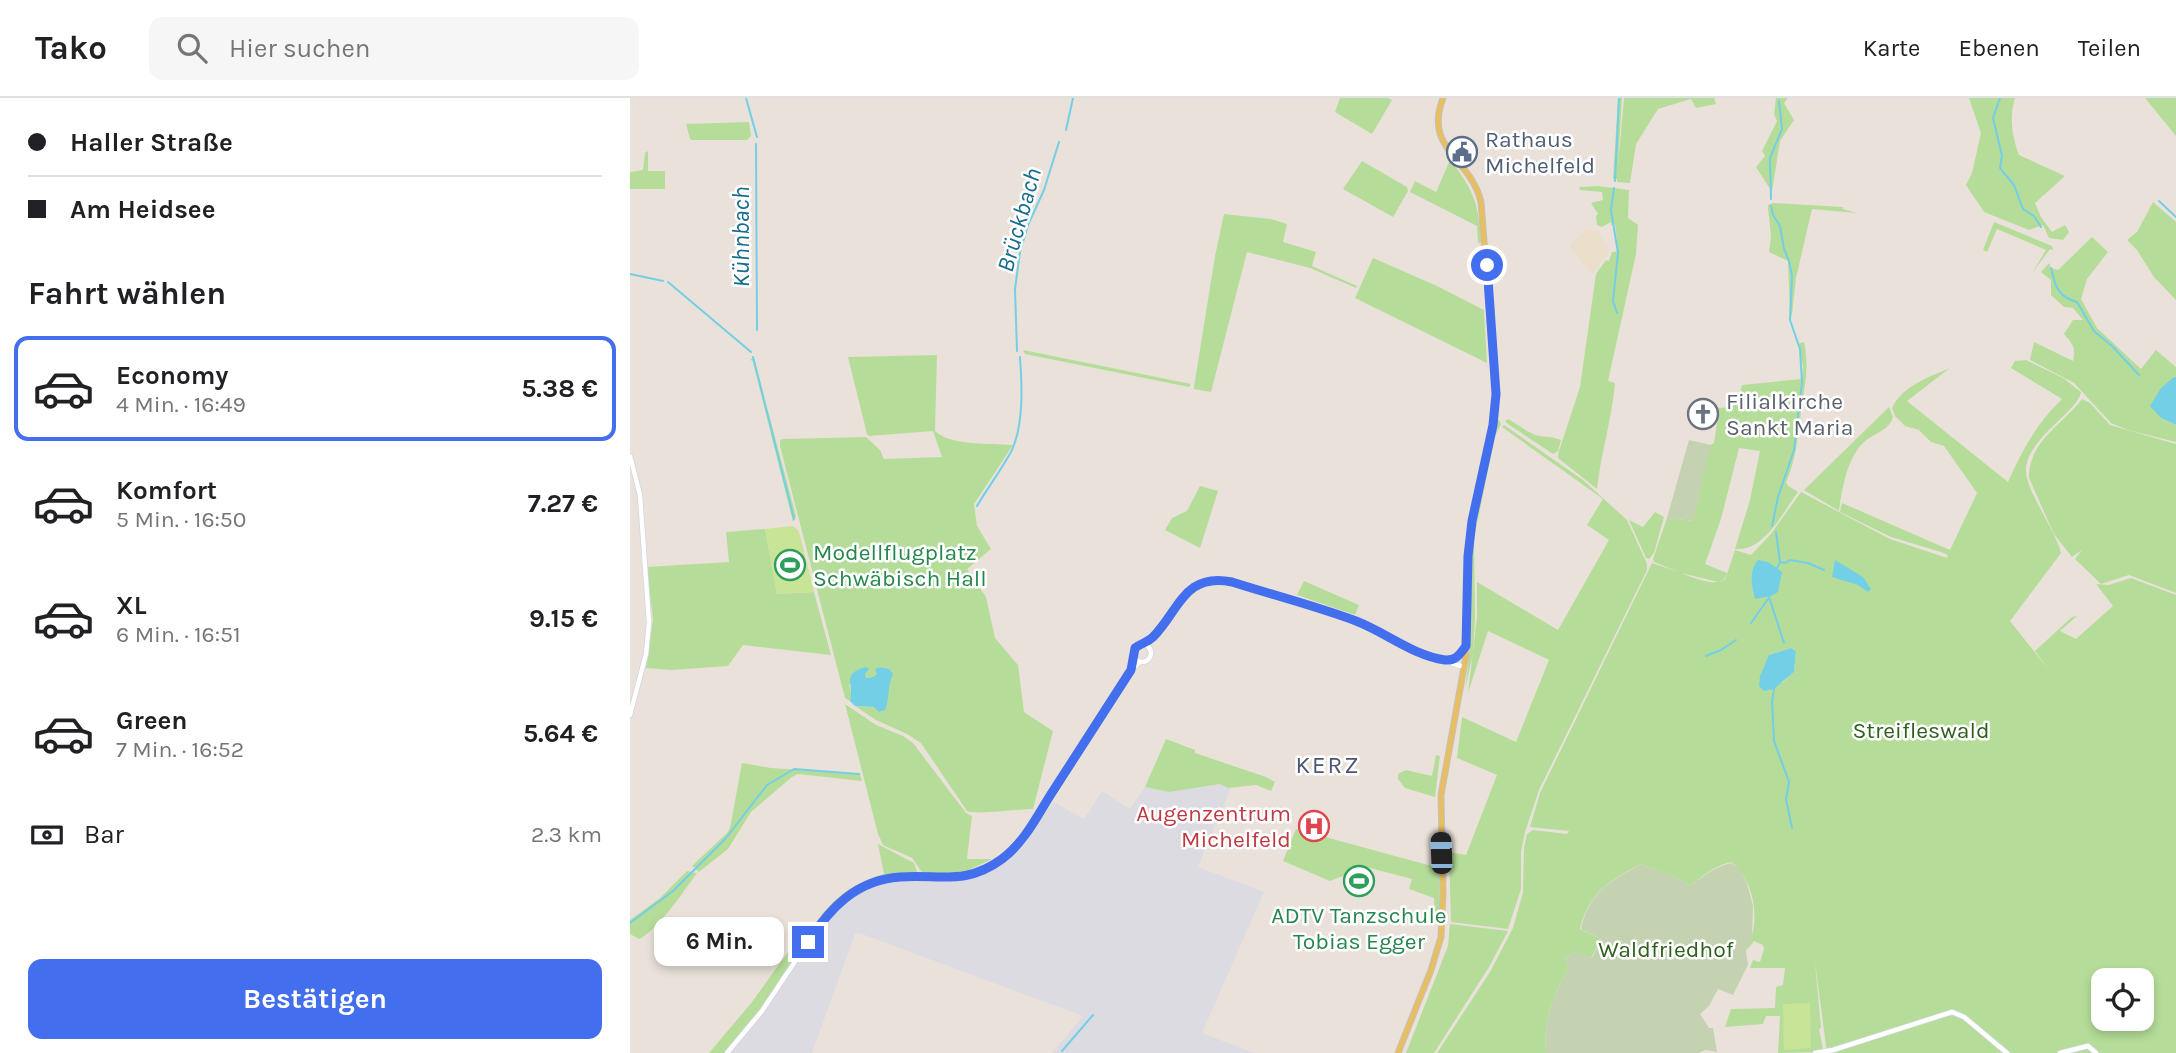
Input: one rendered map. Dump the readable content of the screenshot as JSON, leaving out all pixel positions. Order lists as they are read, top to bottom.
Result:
{
  "districts": ["KERZ"],
  "water": ["Brückbach", "Kühnbach"],
  "parks": ["Streifleswald", "Waldfriedhof"],
  "places": {
    "public building": ["Rathaus Michelfeld"],
    "church": ["Filialkirche Sankt Maria"],
    "sports": ["Modellflugplatz Schwäbisch Hall", "ADTV Tanzschule Tobias Egger"],
    "hospital": ["Augenzentrum Michelfeld"]
  },
  "page": {
    "header": "Tako",
    "search": "Hier suchen",
    "nav": ["Karte", "Ebenen", "Teilen"],
    "banner": ["Haller Straße", "Am Heidsee"],
    "heading": "Fahrt wählen",
    "list": [
      {
        "name": "Economy",
        "note": "4 Min. · 16:49",
        "value": "5.38 €"
      },
      {
        "name": "Komfort",
        "note": "5 Min. · 16:50",
        "value": "7.27 €"
      },
      {
        "name": "XL",
        "note": "6 Min. · 16:51",
        "value": "9.15 €"
      },
      {
        "name": "Green",
        "note": "7 Min. · 16:52",
        "value": "5.64 €"
      }
    ],
    "pay": ["Bar", "2.3 km"],
    "bubble": "6 Min.",
    "buttons": "Bestätigen"
  }
}
